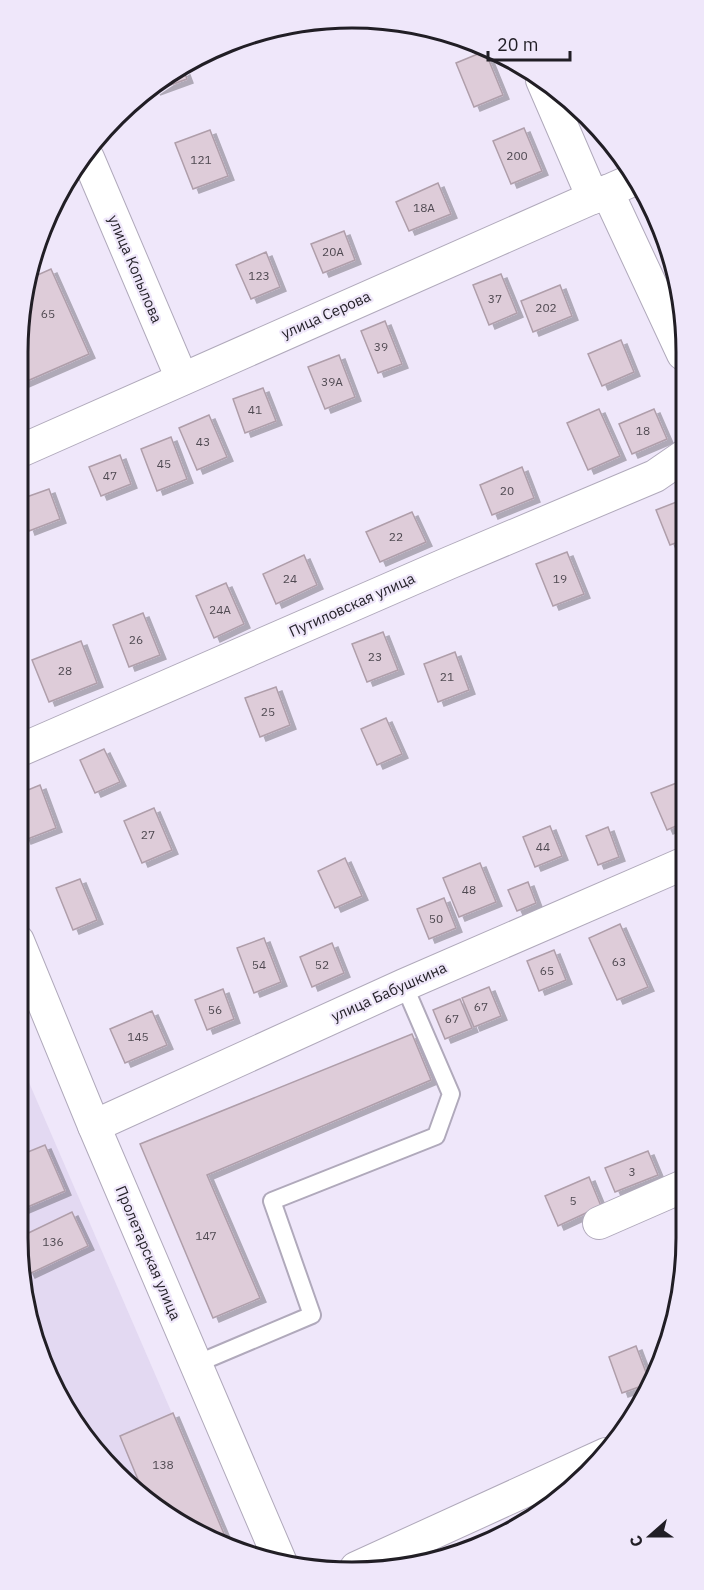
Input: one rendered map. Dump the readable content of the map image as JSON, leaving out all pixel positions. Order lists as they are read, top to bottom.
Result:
{
  "streets": {
    "street": [
      "улица Копылова",
      "улица Серова",
      "Путиловская улица",
      "улица Бабушкина",
      "Пролетарская улица"
    ]
  },
  "crossings": [
    ["улица Копылова", "улица Серова"],
    ["улица Бабушкина", "Пролетарская улица"]
  ],
  "house_numbers": [
    "200",
    "121",
    "18А",
    "20А",
    "123",
    "37",
    "202",
    "65",
    "39",
    "39А",
    "41",
    "18",
    "43",
    "45",
    "47",
    "20",
    "22",
    "24",
    "19",
    "24А",
    "26",
    "23",
    "28",
    "21",
    "25",
    "27",
    "44",
    "48",
    "50",
    "63",
    "54",
    "52",
    "65",
    "67",
    "56",
    "67",
    "145",
    "3",
    "5",
    "147",
    "136",
    "138"
  ],
  "scale_bar": "20 m",
  "north": "left"
}
